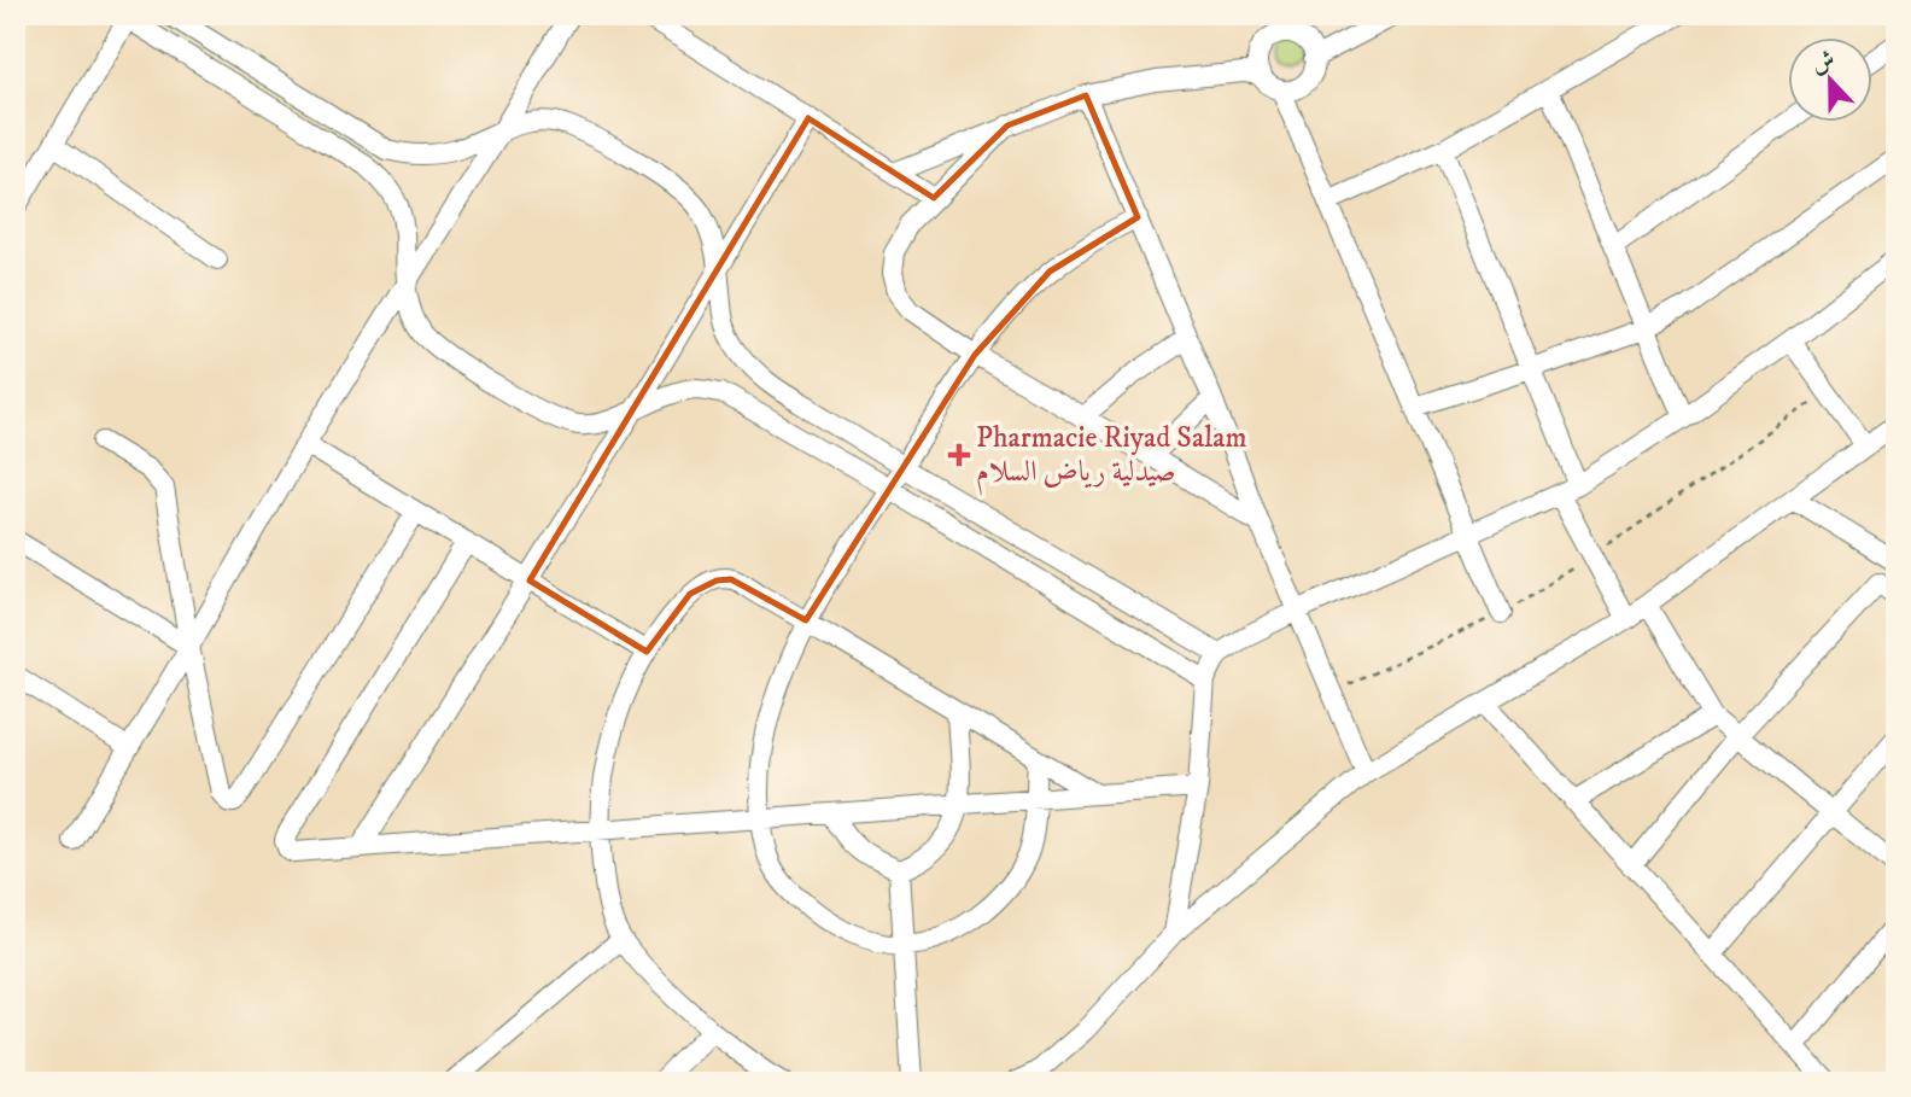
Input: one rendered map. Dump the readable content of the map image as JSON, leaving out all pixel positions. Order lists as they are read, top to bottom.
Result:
{
  "places": {
    "health": ["Pharmacie Riyad Salam صيدلية رياض السلام"]
  },
  "north": "top"
}
